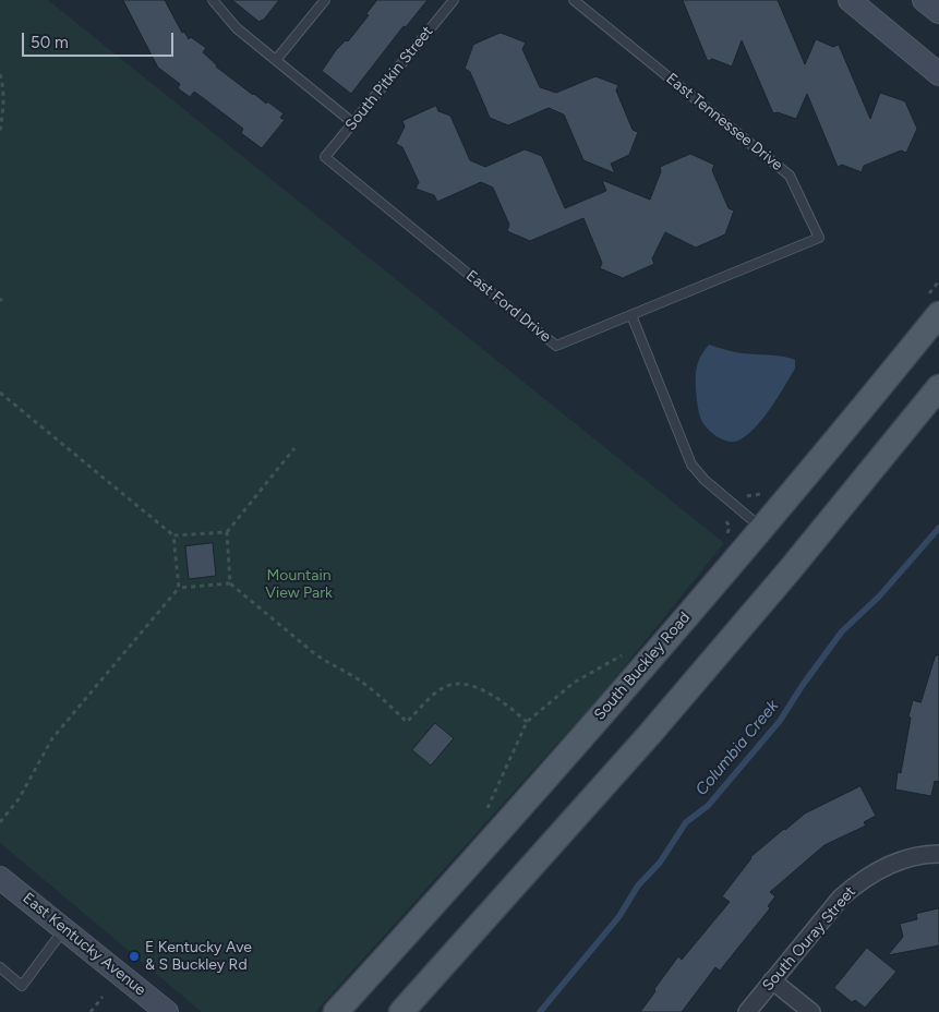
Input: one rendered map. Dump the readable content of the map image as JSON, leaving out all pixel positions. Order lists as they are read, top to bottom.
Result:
{
  "streets": {
    "main road": ["South Buckley Road"],
    "street": ["South Ouray Street", "East Kentucky Avenue"],
    "lane": ["South Pitkin Street", "East Tennessee Drive", "East Ford Drive"]
  },
  "crossings": [
    ["South Pitkin Street", "East Ford Drive"],
    ["East Tennessee Drive", "East Ford Drive"]
  ],
  "water": ["Columbia Creek"],
  "parks": ["Mountain View Park"],
  "places": ["E Kentucky Ave & S Buckley Rd"],
  "scale_bar": "50 m"
}
